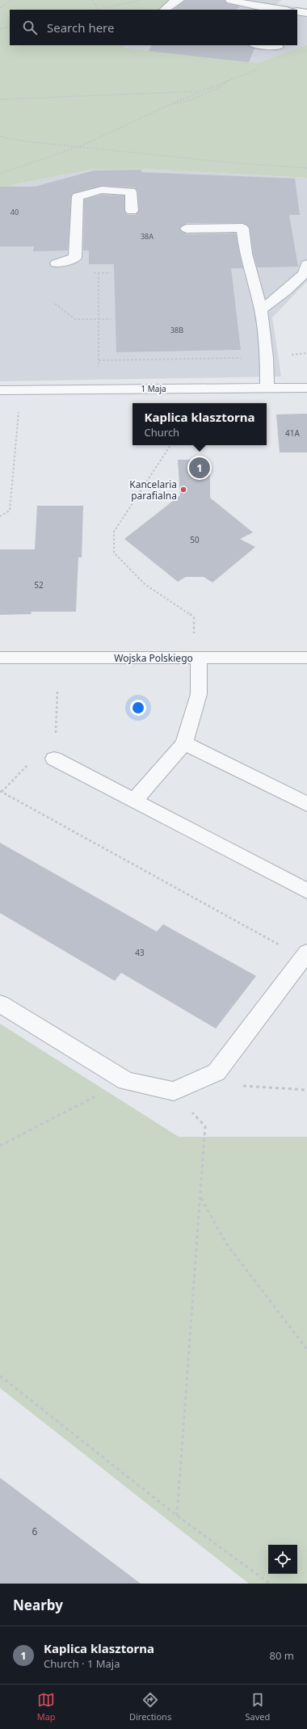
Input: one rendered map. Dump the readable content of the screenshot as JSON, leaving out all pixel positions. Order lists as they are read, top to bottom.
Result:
{
  "streets": {
    "street": ["1 Maja", "Wojska Polskiego"]
  },
  "places": ["Kancelaria parafialna"],
  "house_numbers": [
    "40",
    "38A",
    "38B",
    "41A",
    "50",
    "52",
    "43",
    "6"
  ],
  "page": {
    "search": "Search here",
    "popup": ["Kaplica klasztorna", "Church"],
    "pins": "1",
    "heading": "Nearby",
    "list": [
      {
        "mark": "1",
        "name": "Kaplica klasztorna",
        "note": "Church · 1 Maja",
        "value": "80 m"
      }
    ],
    "nav": ["Map", "Directions", "Saved"]
  }
}
